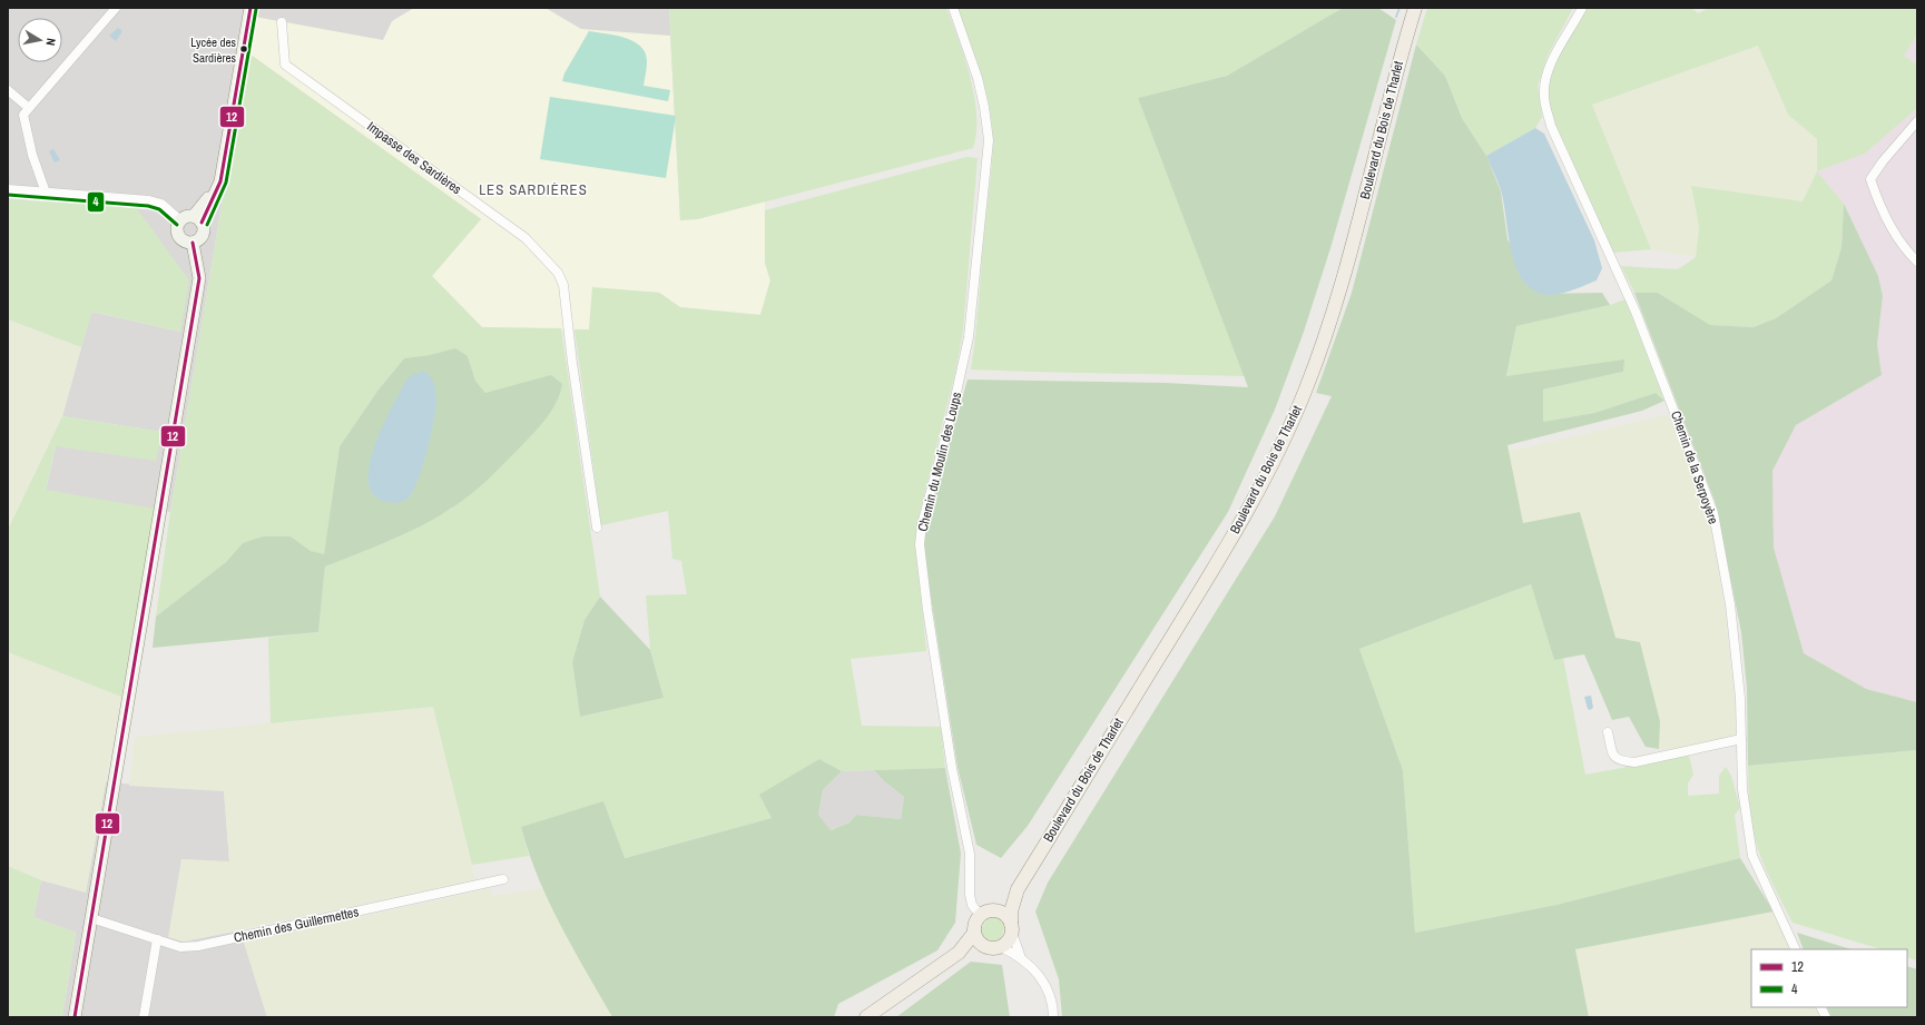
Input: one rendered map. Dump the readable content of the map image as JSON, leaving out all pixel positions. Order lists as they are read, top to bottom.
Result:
{
  "streets": {
    "main road": ["Boulevard du Bois de Tharlet"],
    "street": [
      "Impasse des Sardières",
      "Chemin du Moulin des Loups",
      "Chemin de la Serpoyère",
      "Chemin des Guillermettes"
    ]
  },
  "crossings": [
    ["Boulevard du Bois de Tharlet", "Chemin du Moulin des Loups"]
  ],
  "districts": ["LES SARDIÈRES"],
  "places": ["Lycée des Sardières"],
  "lines": ["transit line 12", "transit line 4"],
  "legend": ["12", "4"],
  "north": "right"
}
